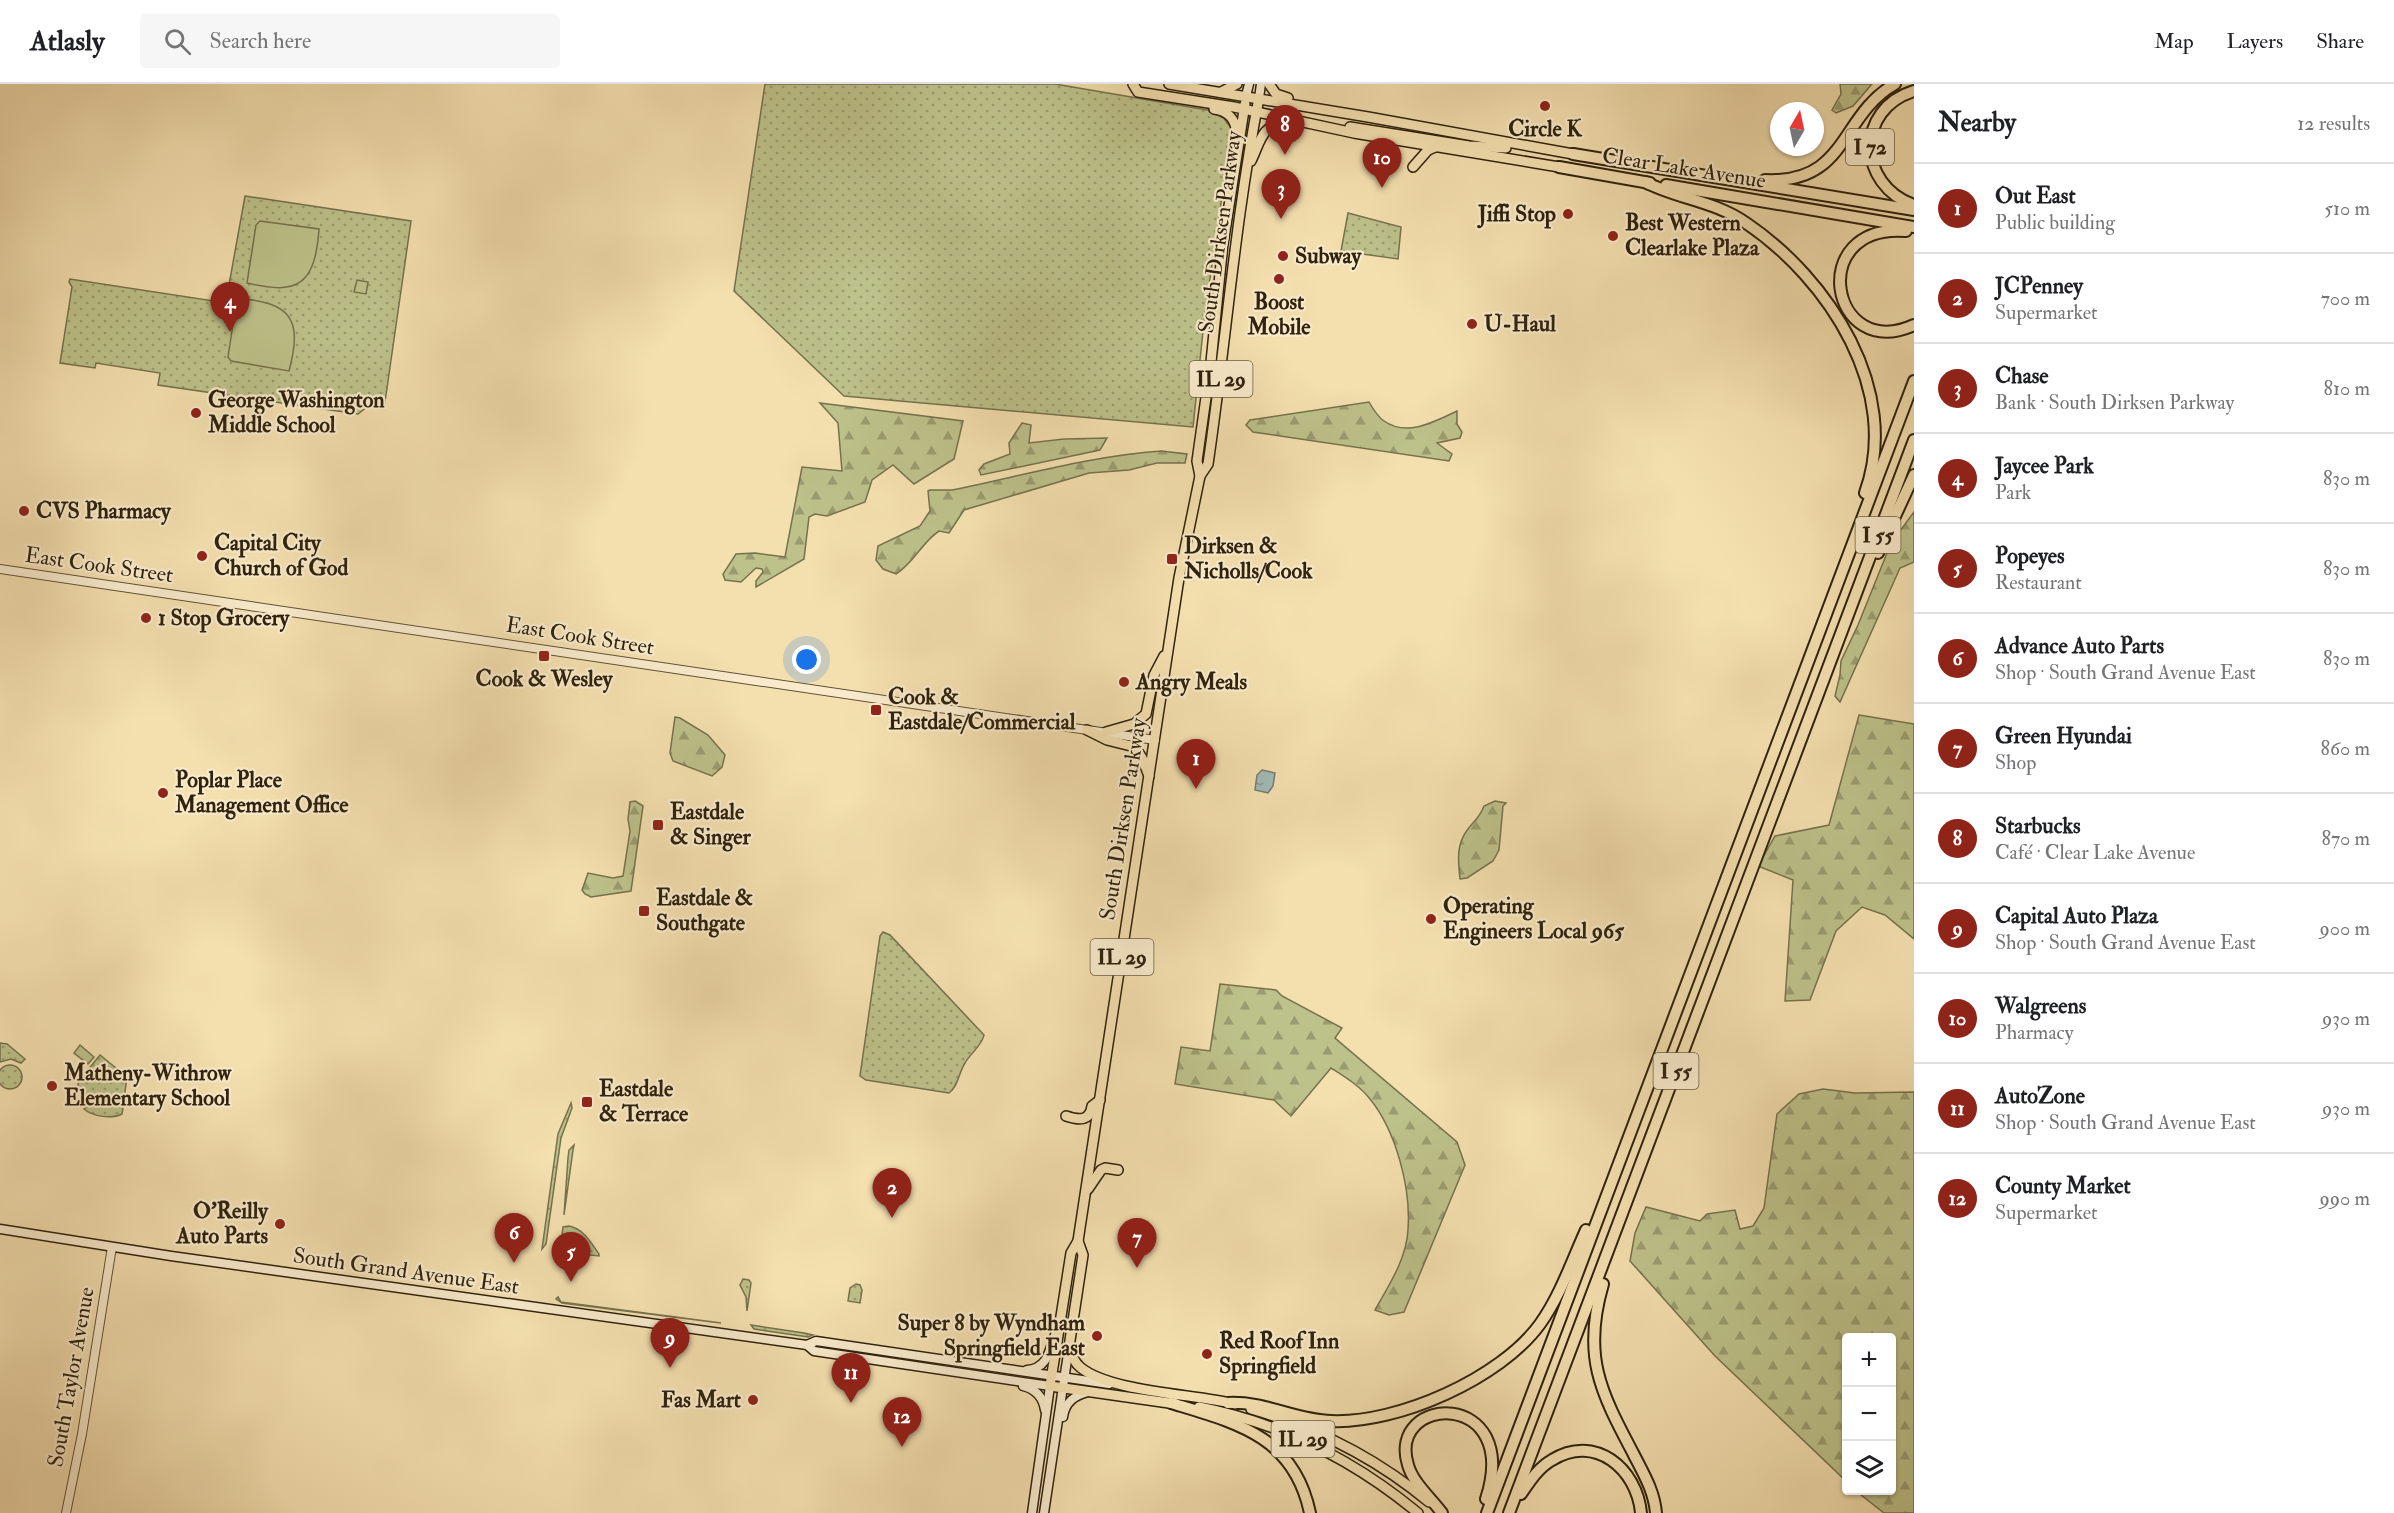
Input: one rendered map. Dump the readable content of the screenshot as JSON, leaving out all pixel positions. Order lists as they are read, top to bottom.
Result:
{
  "streets": {
    "highway": ["I 72", "Clear Lake Avenue", "I 55"],
    "main road": ["South Dirksen Parkway", "IL 29", "South Grand Avenue East"],
    "street": ["East Cook Street", "South Taylor Avenue"]
  },
  "crossings": [
    ["Clear Lake Avenue", "South Dirksen Parkway"],
    ["Clear Lake Avenue", "IL 29"],
    ["South Dirksen Parkway", "IL 29"],
    ["South Dirksen Parkway", "East Cook Street"],
    ["South Dirksen Parkway", "South Grand Avenue East"],
    ["IL 29", "South Grand Avenue East"],
    ["South Grand Avenue East", "South Taylor Avenue"]
  ],
  "places": {
    "other": [
      "Circle K",
      "Jiffi Stop",
      "Best Western Clearlake Plaza",
      "Subway",
      "Boost Mobile",
      "U-Haul",
      "George Washington Middle School",
      "CVS Pharmacy",
      "Capital City Church of God",
      "1 Stop Grocery",
      "Angry Meals",
      "Poplar Place Management Office",
      "Operating Engineers Local 965",
      "Matheny-Withrow Elementary School",
      "O'Reilly Auto Parts",
      "Super 8 by Wyndham Springfield East",
      "Red Roof Inn Springfield",
      "Fas Mart"
    ],
    "transit": [
      "Dirksen & Nicholls/Cook",
      "Cook & Wesley",
      "Cook & Eastdale/Commercial",
      "Eastdale & Singer",
      "Eastdale & Southgate",
      "Eastdale & Terrace"
    ]
  },
  "north": "top",
  "page": {
    "header": "Atlasly",
    "search": "Search here",
    "nav": ["Map", "Layers", "Share"],
    "heading": ["Nearby", "12 results"],
    "pins": [
      "8",
      "10",
      "3",
      "4",
      "1",
      "2",
      "6",
      "7",
      "5",
      "9",
      "11",
      "12"
    ],
    "list": [
      {
        "mark": "1",
        "name": "Out East",
        "note": "Public building",
        "value": "510 m"
      },
      {
        "mark": "2",
        "name": "JCPenney",
        "note": "Supermarket",
        "value": "700 m"
      },
      {
        "mark": "3",
        "name": "Chase",
        "note": "Bank · South Dirksen Parkway",
        "value": "810 m"
      },
      {
        "mark": "4",
        "name": "Jaycee Park",
        "note": "Park",
        "value": "830 m"
      },
      {
        "mark": "5",
        "name": "Popeyes",
        "note": "Restaurant",
        "value": "830 m"
      },
      {
        "mark": "6",
        "name": "Advance Auto Parts",
        "note": "Shop · South Grand Avenue East",
        "value": "830 m"
      },
      {
        "mark": "7",
        "name": "Green Hyundai",
        "note": "Shop",
        "value": "860 m"
      },
      {
        "mark": "8",
        "name": "Starbucks",
        "note": "Café · Clear Lake Avenue",
        "value": "870 m"
      },
      {
        "mark": "9",
        "name": "Capital Auto Plaza",
        "note": "Shop · South Grand Avenue East",
        "value": "900 m"
      },
      {
        "mark": "10",
        "name": "Walgreens",
        "note": "Pharmacy",
        "value": "930 m"
      },
      {
        "mark": "11",
        "name": "AutoZone",
        "note": "Shop · South Grand Avenue East",
        "value": "930 m"
      },
      {
        "mark": "12",
        "name": "County Market",
        "note": "Supermarket",
        "value": "990 m"
      }
    ],
    "map_buttons": ["+", "−"]
  }
}
